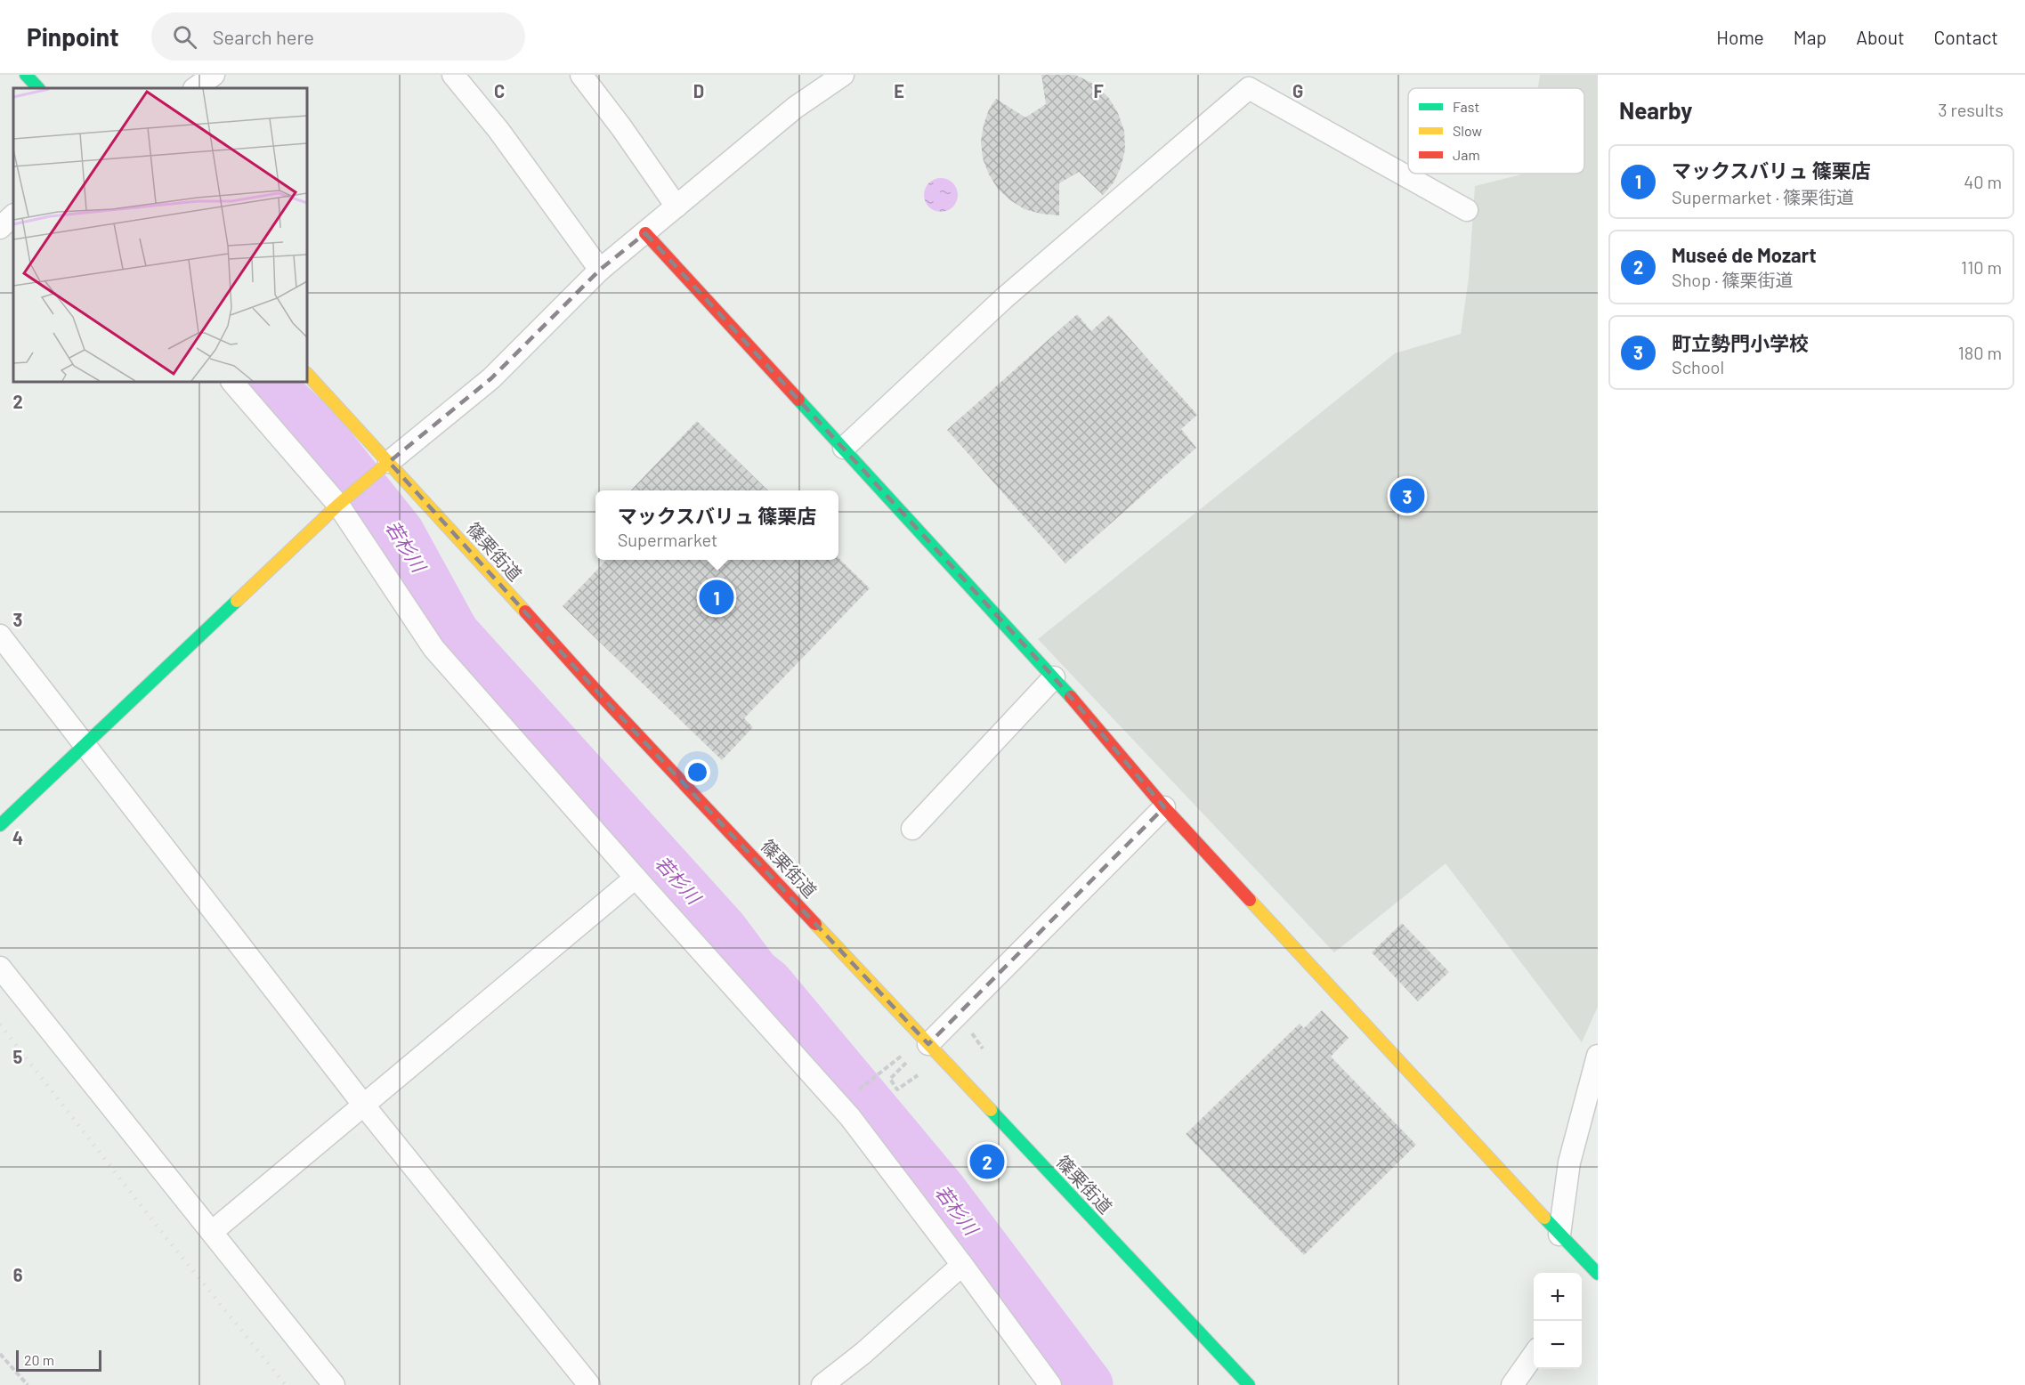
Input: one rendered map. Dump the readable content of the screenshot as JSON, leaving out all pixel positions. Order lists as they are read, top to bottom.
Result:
{
  "streets": {
    "street": ["篠栗街道"]
  },
  "water": ["若杉川"],
  "legend": ["Fast", "Slow", "Jam"],
  "scale_bar": "20 m",
  "page": {
    "header": "Pinpoint",
    "search": "Search here",
    "nav": [
      "Home",
      "Map",
      "About",
      "Contact"
    ],
    "heading": ["Nearby", "3 results"],
    "list": [
      {
        "mark": "1",
        "name": "マックスバリュ 篠栗店",
        "note": "Supermarket · 篠栗街道",
        "value": "40 m"
      },
      {
        "mark": "2",
        "name": "Museé de Mozart",
        "note": "Shop · 篠栗街道",
        "value": "110 m"
      },
      {
        "mark": "3",
        "name": "町立勢門小学校",
        "note": "School",
        "value": "180 m"
      }
    ],
    "pins": ["3", "1", "2"],
    "popup": ["マックスバリュ 篠栗店", "Supermarket"],
    "map_buttons": ["+", "−"],
    "scale": "20 m"
  },
  "grid": {
    "columns": [
      "C",
      "D",
      "E",
      "F",
      "G"
    ],
    "rows": [
      "2",
      "3",
      "4",
      "5",
      "6"
    ]
  }
}
